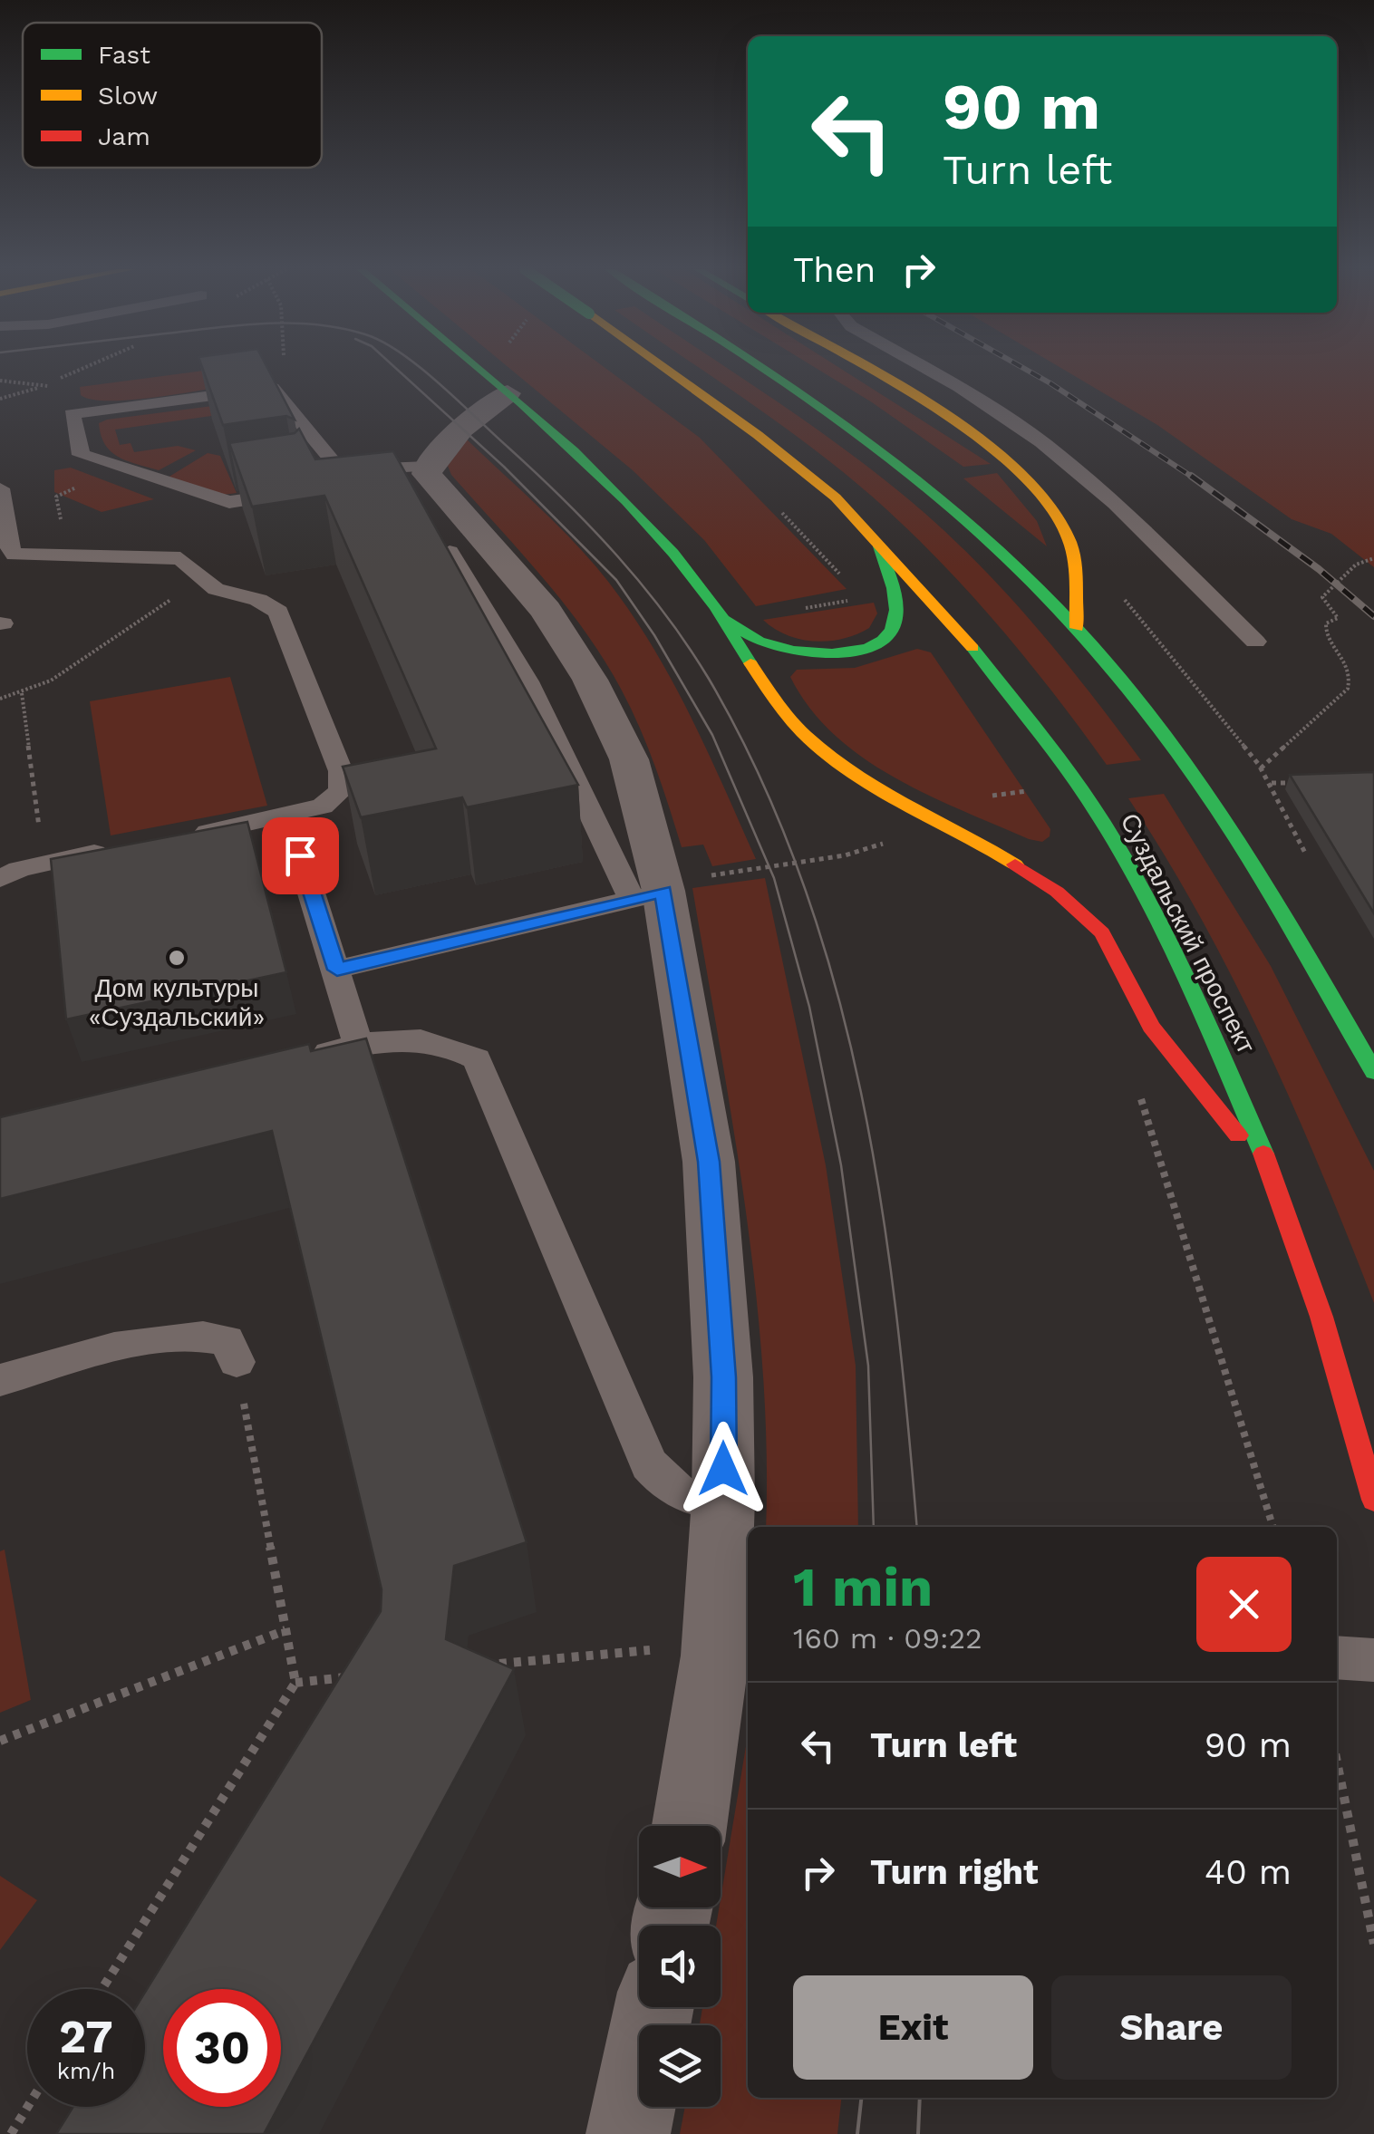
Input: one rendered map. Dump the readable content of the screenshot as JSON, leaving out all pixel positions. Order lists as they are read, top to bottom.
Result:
{
  "streets": {
    "main road": ["Суздальский проспект"]
  },
  "places": ["Дом культуры «Суздальский»"],
  "legend": ["Fast", "Slow", "Jam"],
  "north": "right",
  "page": {
    "turn": ["90 m", "Turn left"],
    "then": "Then",
    "heading": ["1 min", "160 m · 09:22"],
    "list": [
      {
        "name": "Turn left",
        "value": "90 m"
      },
      {
        "name": "Turn right",
        "value": "40 m"
      }
    ],
    "buttons": ["Exit", "Share"],
    "speed": "27 km/h",
    "limit": "30"
  }
}
